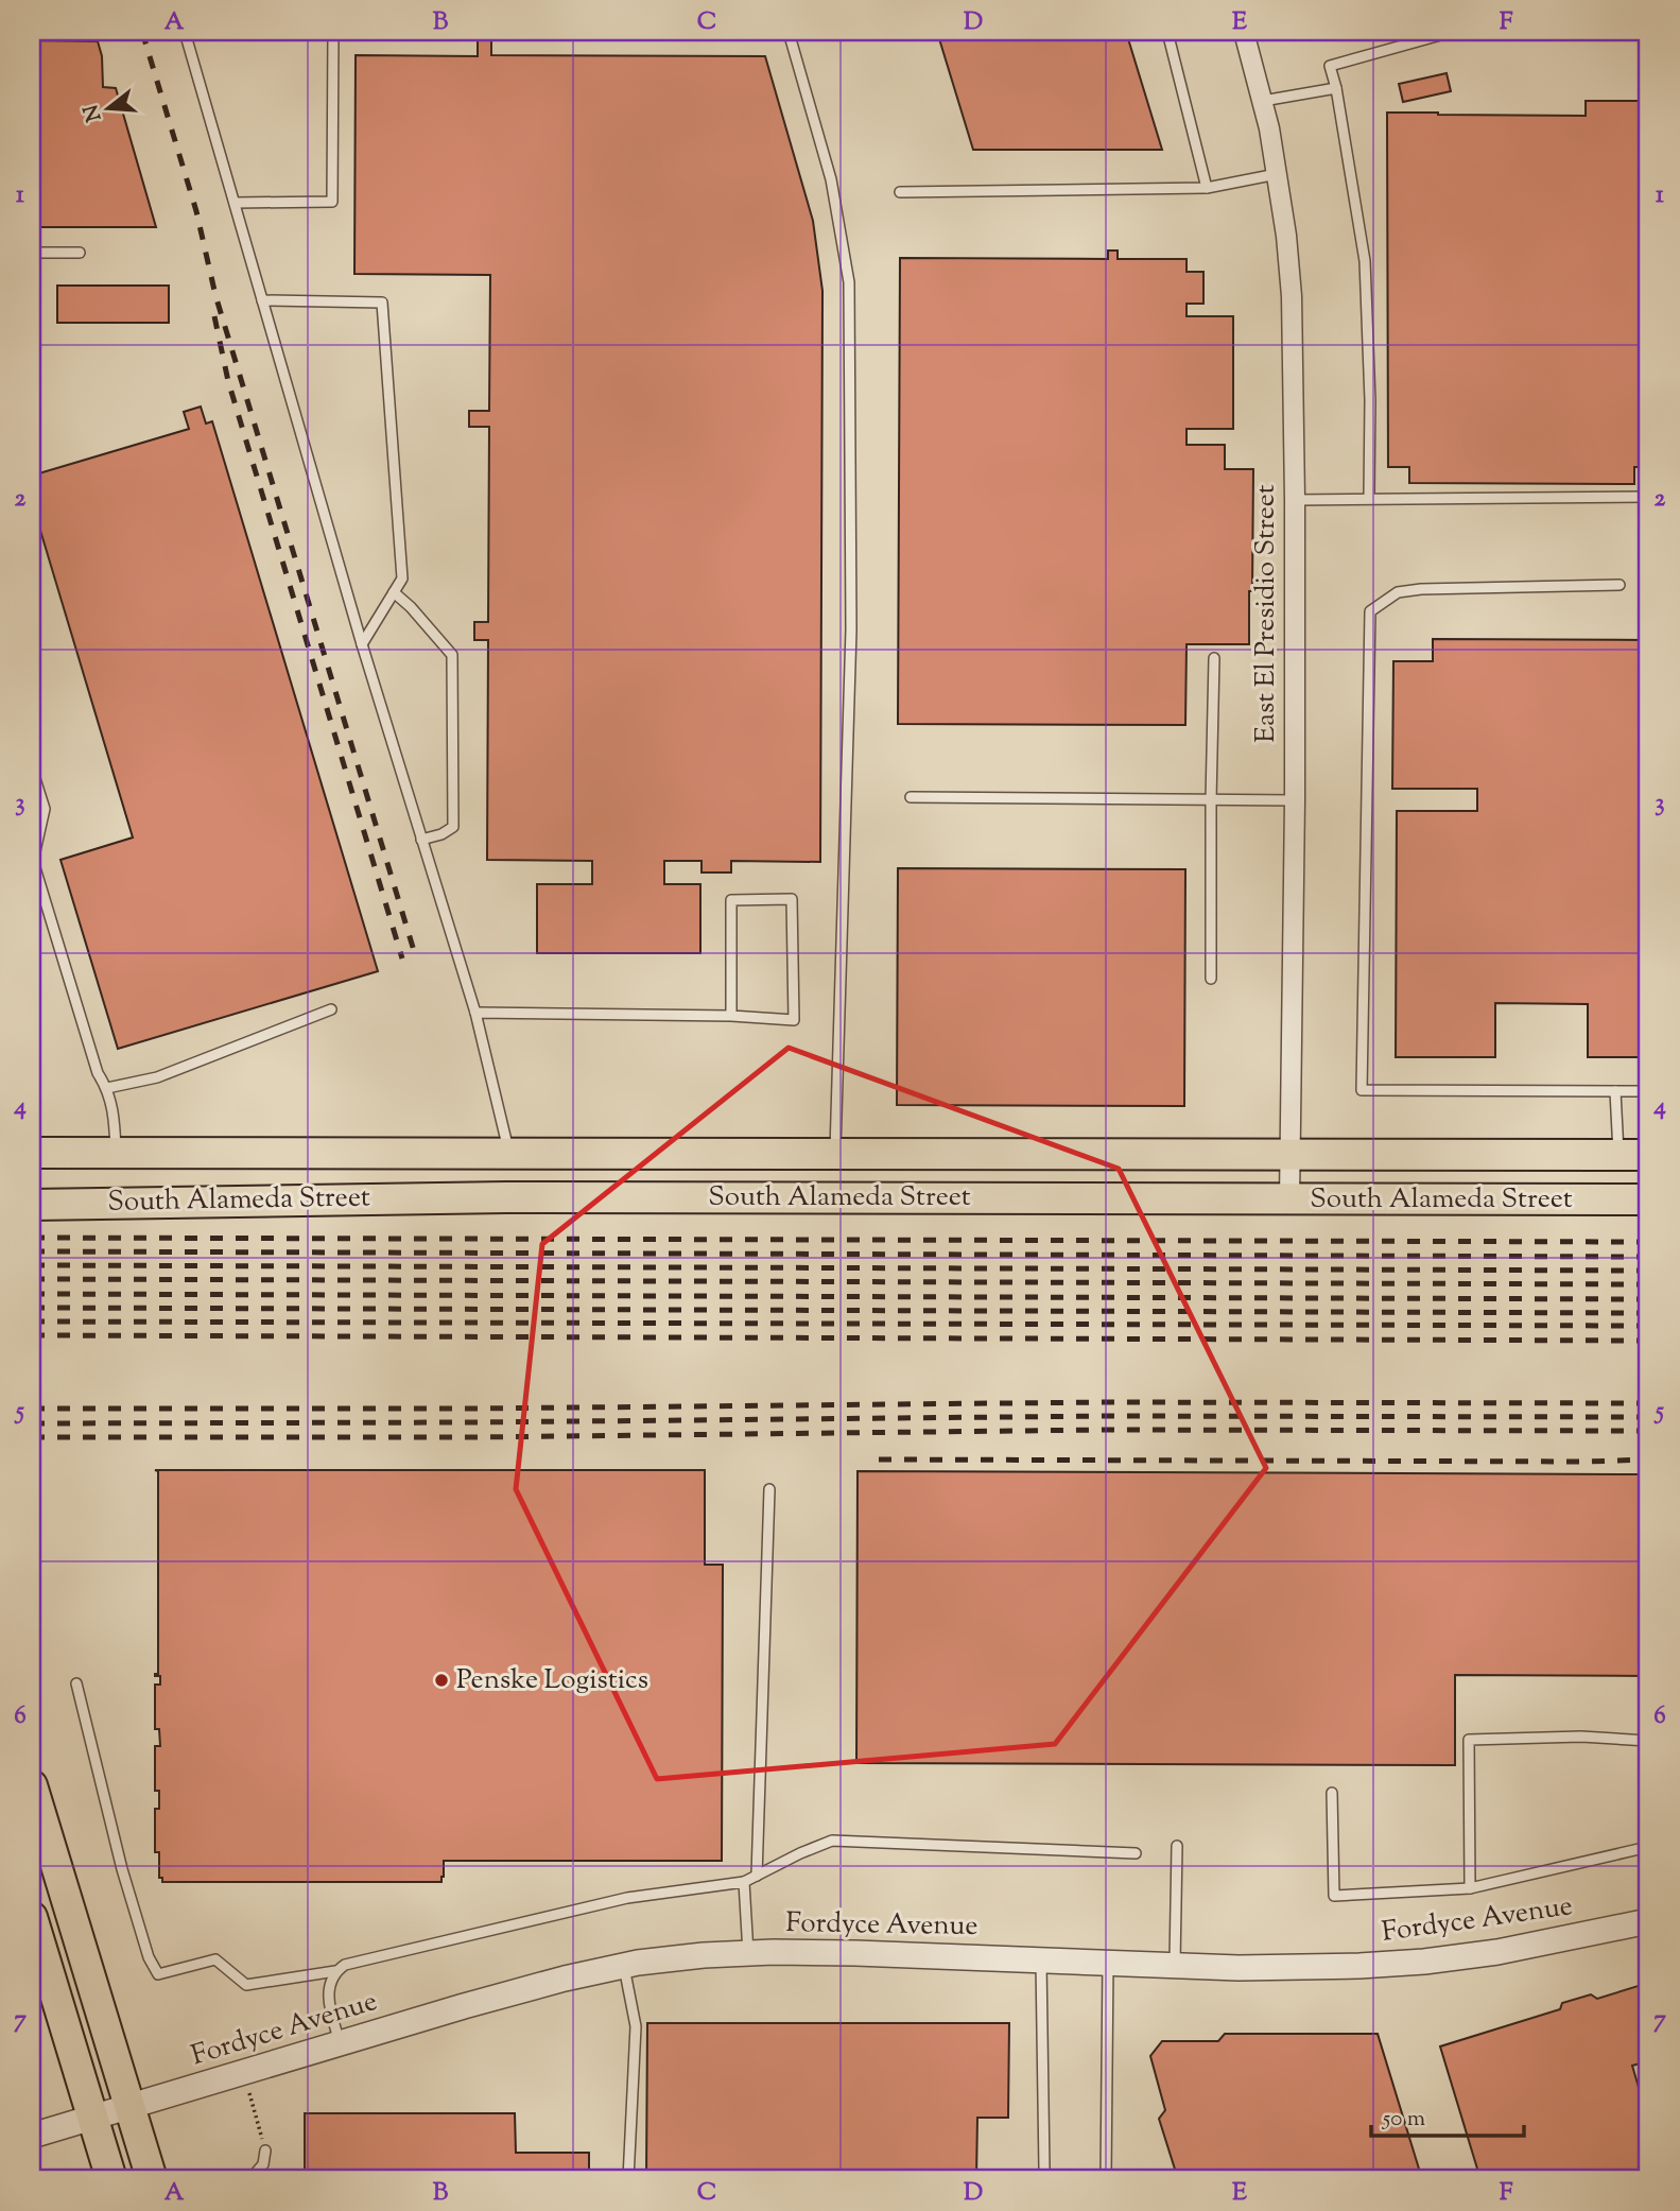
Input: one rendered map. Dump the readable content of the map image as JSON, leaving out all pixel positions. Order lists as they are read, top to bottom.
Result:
{
  "streets": {
    "main road": ["South Alameda Street"],
    "street": ["East El Presidio Street", "Fordyce Avenue"]
  },
  "crossings": [
    ["East El Presidio Street", "South Alameda Street"]
  ],
  "places": ["Penske Logistics"],
  "scale_bar": "50 m",
  "north": "left",
  "grid": {
    "columns": [
      "A",
      "B",
      "C",
      "D",
      "E",
      "F"
    ],
    "rows": [
      "1",
      "2",
      "3",
      "4",
      "5",
      "6",
      "7"
    ]
  }
}
